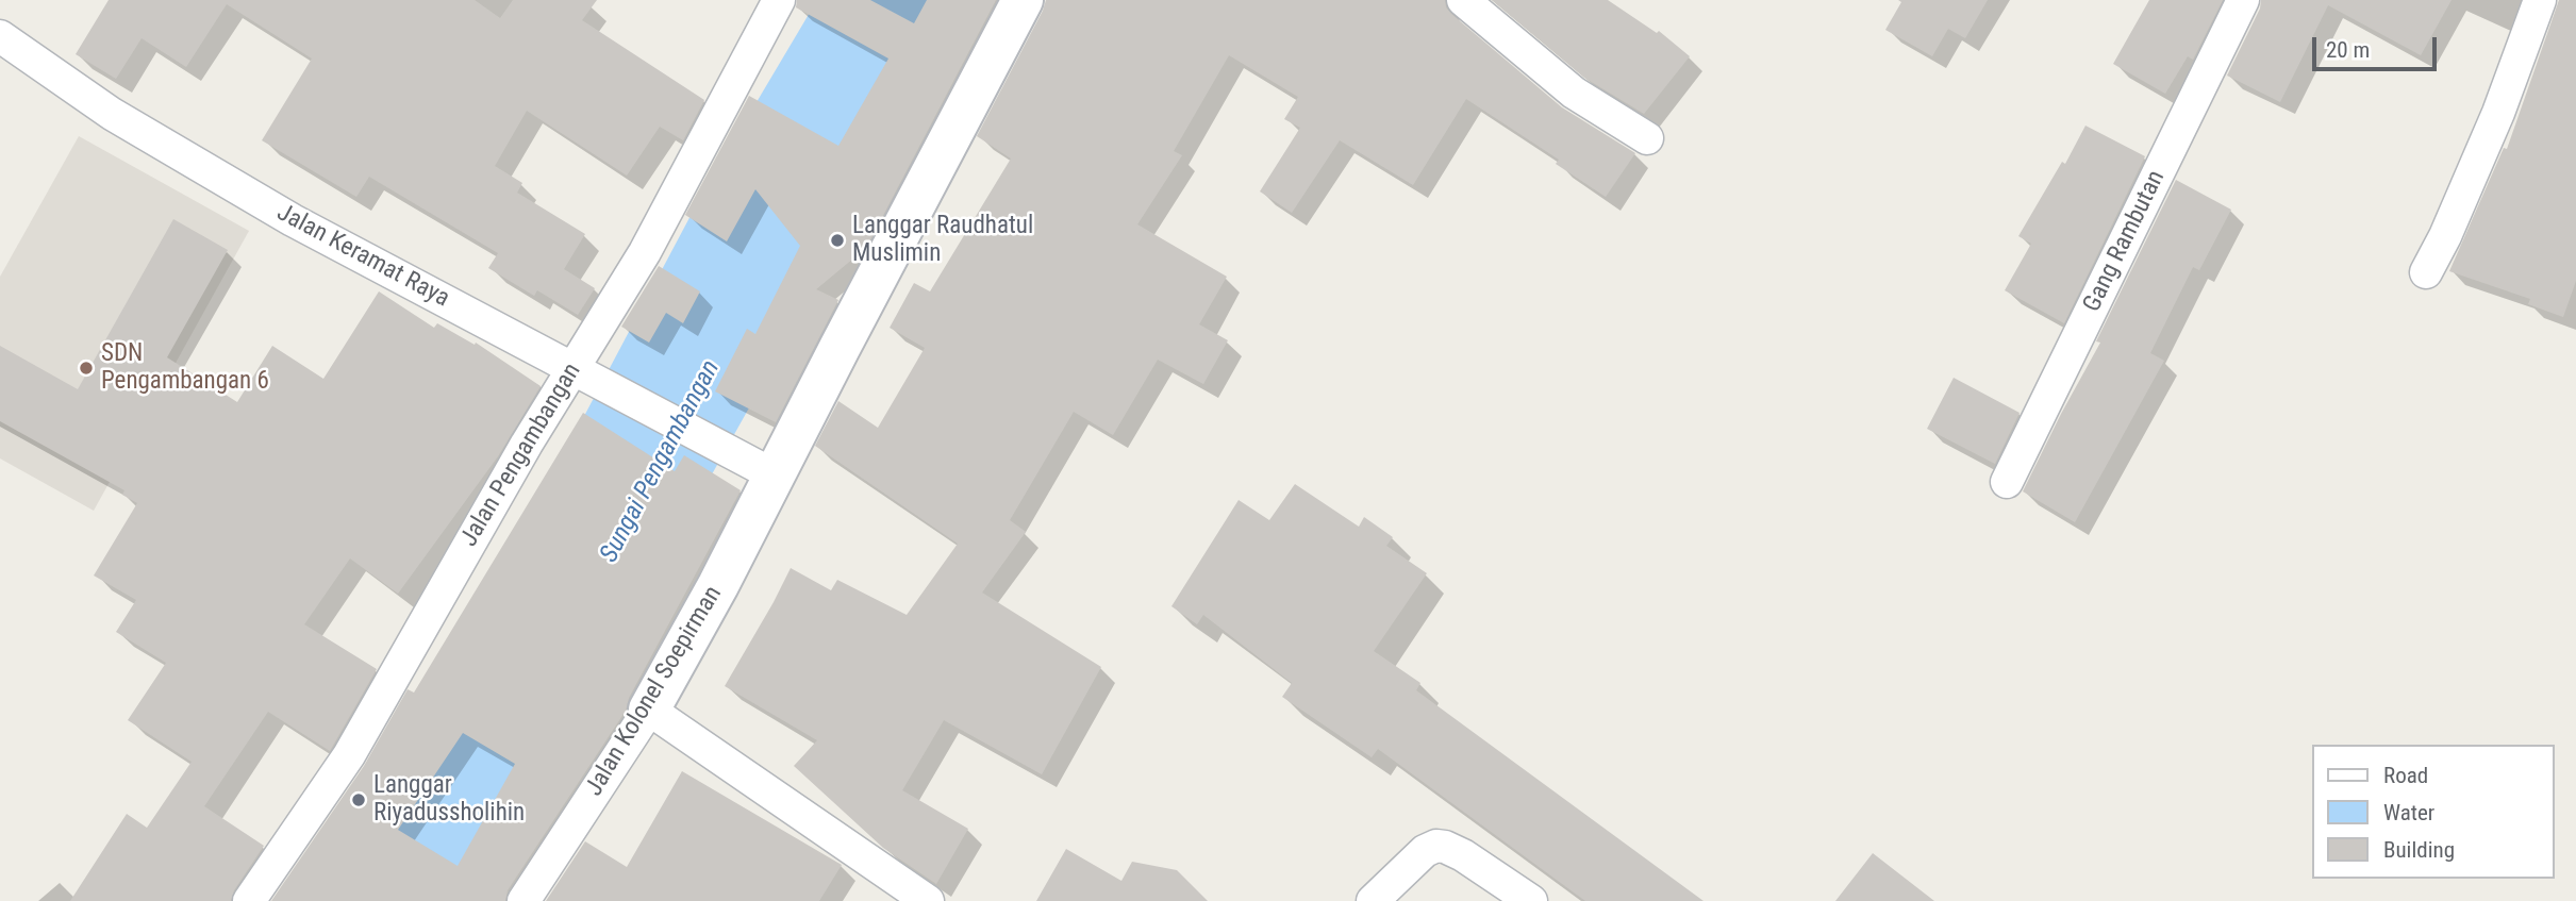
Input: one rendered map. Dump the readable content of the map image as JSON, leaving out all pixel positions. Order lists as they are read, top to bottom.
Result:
{
  "streets": {
    "street": [
      "Gang Rambutan",
      "Jalan Keramat Raya",
      "Jalan Pengambangan",
      "Jalan Kolonel Soepirman"
    ]
  },
  "crossings": [
    ["Jalan Keramat Raya", "Jalan Pengambangan"],
    ["Jalan Keramat Raya", "Jalan Kolonel Soepirman"]
  ],
  "water": ["Sungai Pengambangan"],
  "places": ["Langgar Raudhatul Muslimin", "SDN Pengambangan 6", "Langgar Riyadussholihin"],
  "legend": ["Road", "Water", "Building"],
  "scale_bar": "20 m"
}
